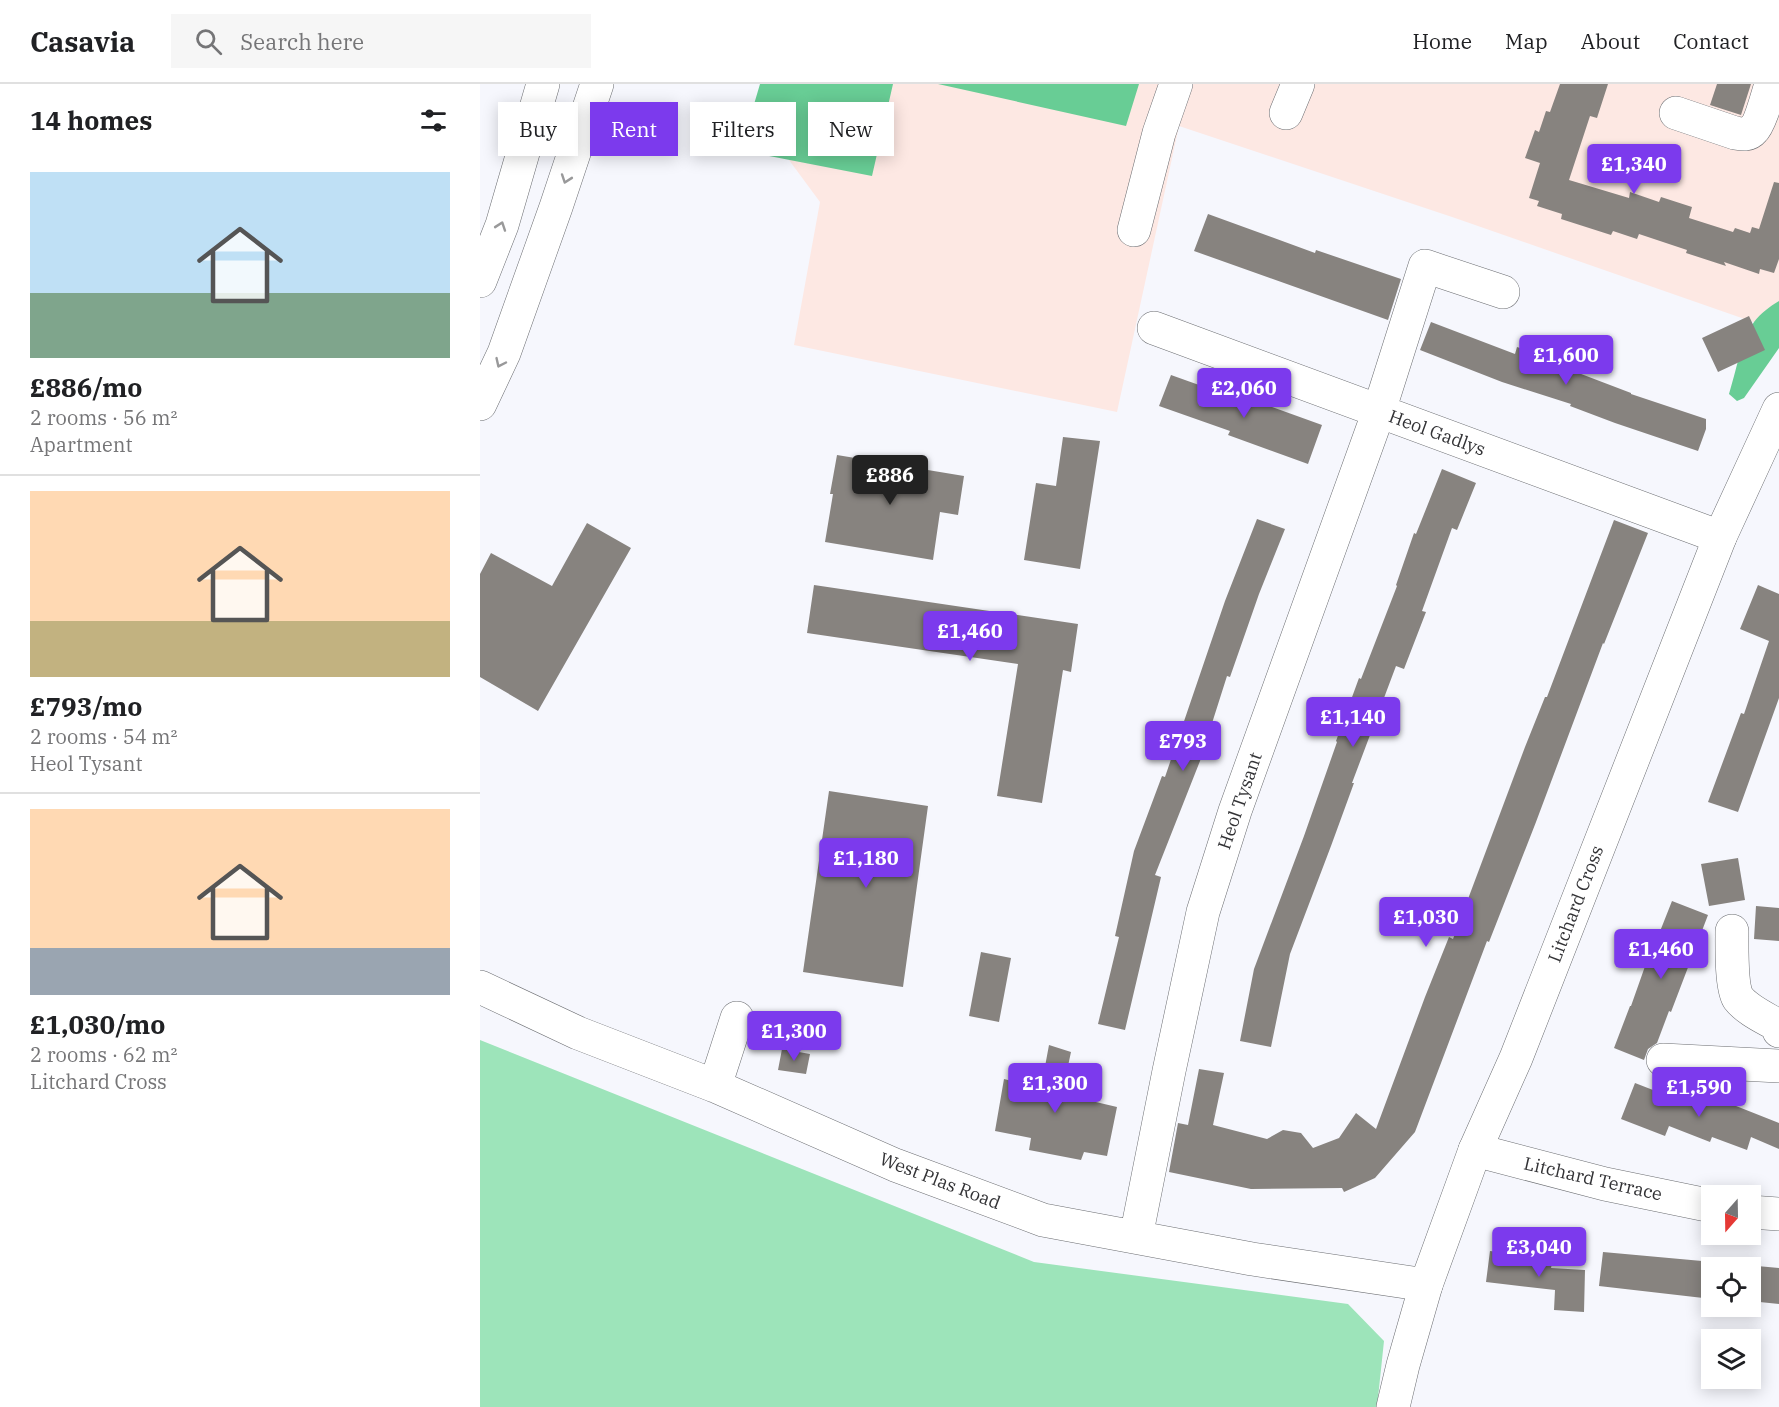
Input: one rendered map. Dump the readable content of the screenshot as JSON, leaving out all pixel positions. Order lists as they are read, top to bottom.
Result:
{
  "streets": {
    "street": [
      "Heol Gadlys",
      "Heol Tysant",
      "Litchard Cross",
      "Litchard Terrace",
      "West Plas Road"
    ]
  },
  "crossings": [
    ["Heol Gadlys", "Heol Tysant"],
    ["Heol Gadlys", "Litchard Cross"],
    ["Heol Tysant", "West Plas Road"],
    ["Litchard Cross", "Litchard Terrace"],
    ["Litchard Cross", "West Plas Road"]
  ],
  "north": "bottom",
  "page": {
    "header": "Casavia",
    "search": "Search here",
    "nav": [
      "Home",
      "Map",
      "About",
      "Contact"
    ],
    "heading": "14 homes",
    "chip": [
      "Buy",
      "Rent",
      "Filters",
      "New"
    ],
    "price": [
      "£1,340",
      "£1,600",
      "£2,060",
      "£886",
      "£1,460",
      "£1,140",
      "£793",
      "£1,180",
      "£1,030",
      "£1,460",
      "£1,300",
      "£1,300",
      "£1,590",
      "£3,040"
    ],
    "list": [
      {
        "name": "£886/mo",
        "note": "2 rooms · 56 m² · Apartment"
      },
      {
        "name": "£793/mo",
        "note": "2 rooms · 54 m² · Heol Tysant"
      },
      {
        "name": "£1,030/mo",
        "note": "2 rooms · 62 m² · Litchard Cross"
      }
    ]
  }
}
